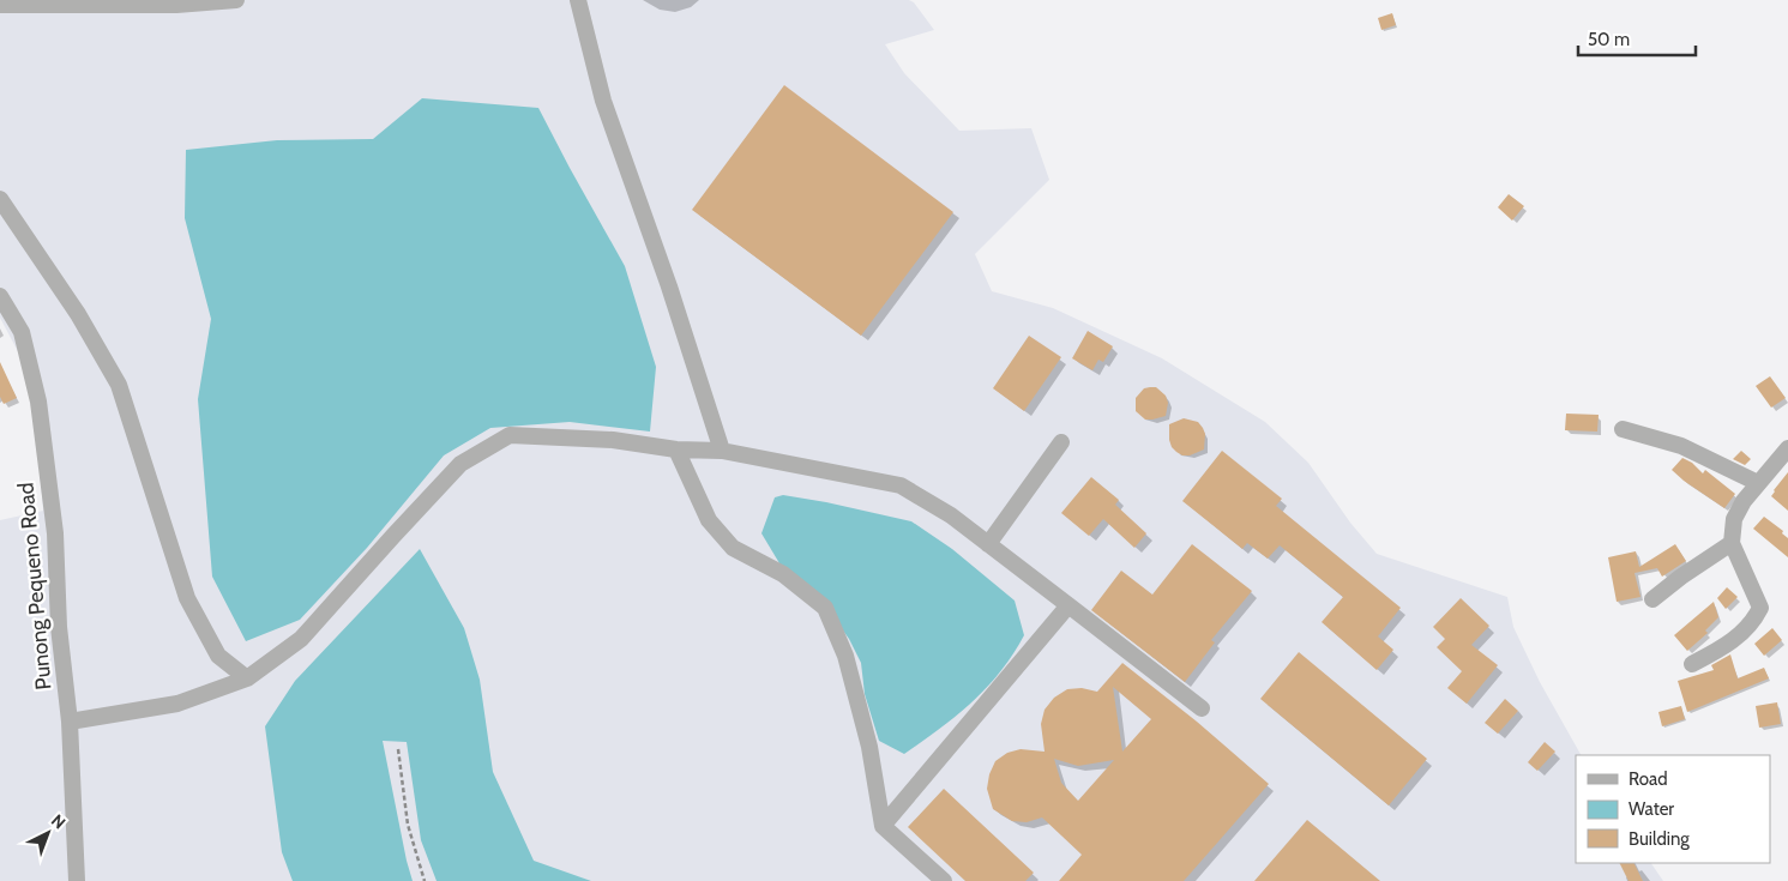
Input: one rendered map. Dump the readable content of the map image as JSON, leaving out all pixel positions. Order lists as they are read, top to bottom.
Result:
{
  "streets": {
    "street": ["Punong Pequeno Road"]
  },
  "legend": ["Road", "Water", "Building"],
  "scale_bar": "50 m",
  "north": "top right"
}
